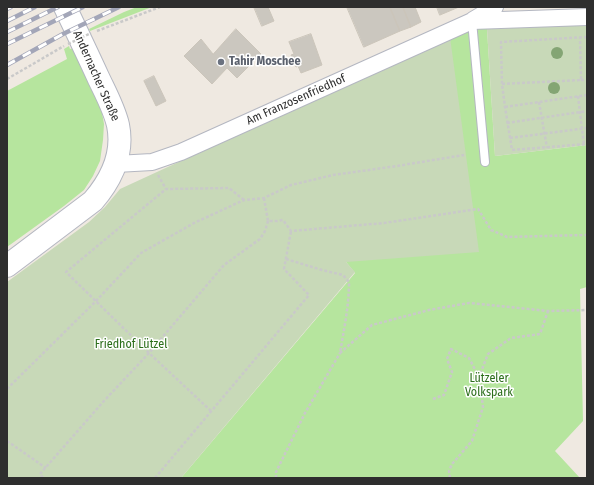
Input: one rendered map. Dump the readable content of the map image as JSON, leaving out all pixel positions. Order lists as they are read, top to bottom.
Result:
{
  "streets": {
    "main road": ["Andernacher Straße"],
    "street": ["Am Franzosenfriedhof"]
  },
  "crossings": [
    ["Andernacher Straße", "Am Franzosenfriedhof"]
  ],
  "parks": ["Friedhof Lützel", "Lützeler Volkspark"],
  "places": ["Tahir Moschee"]
}
